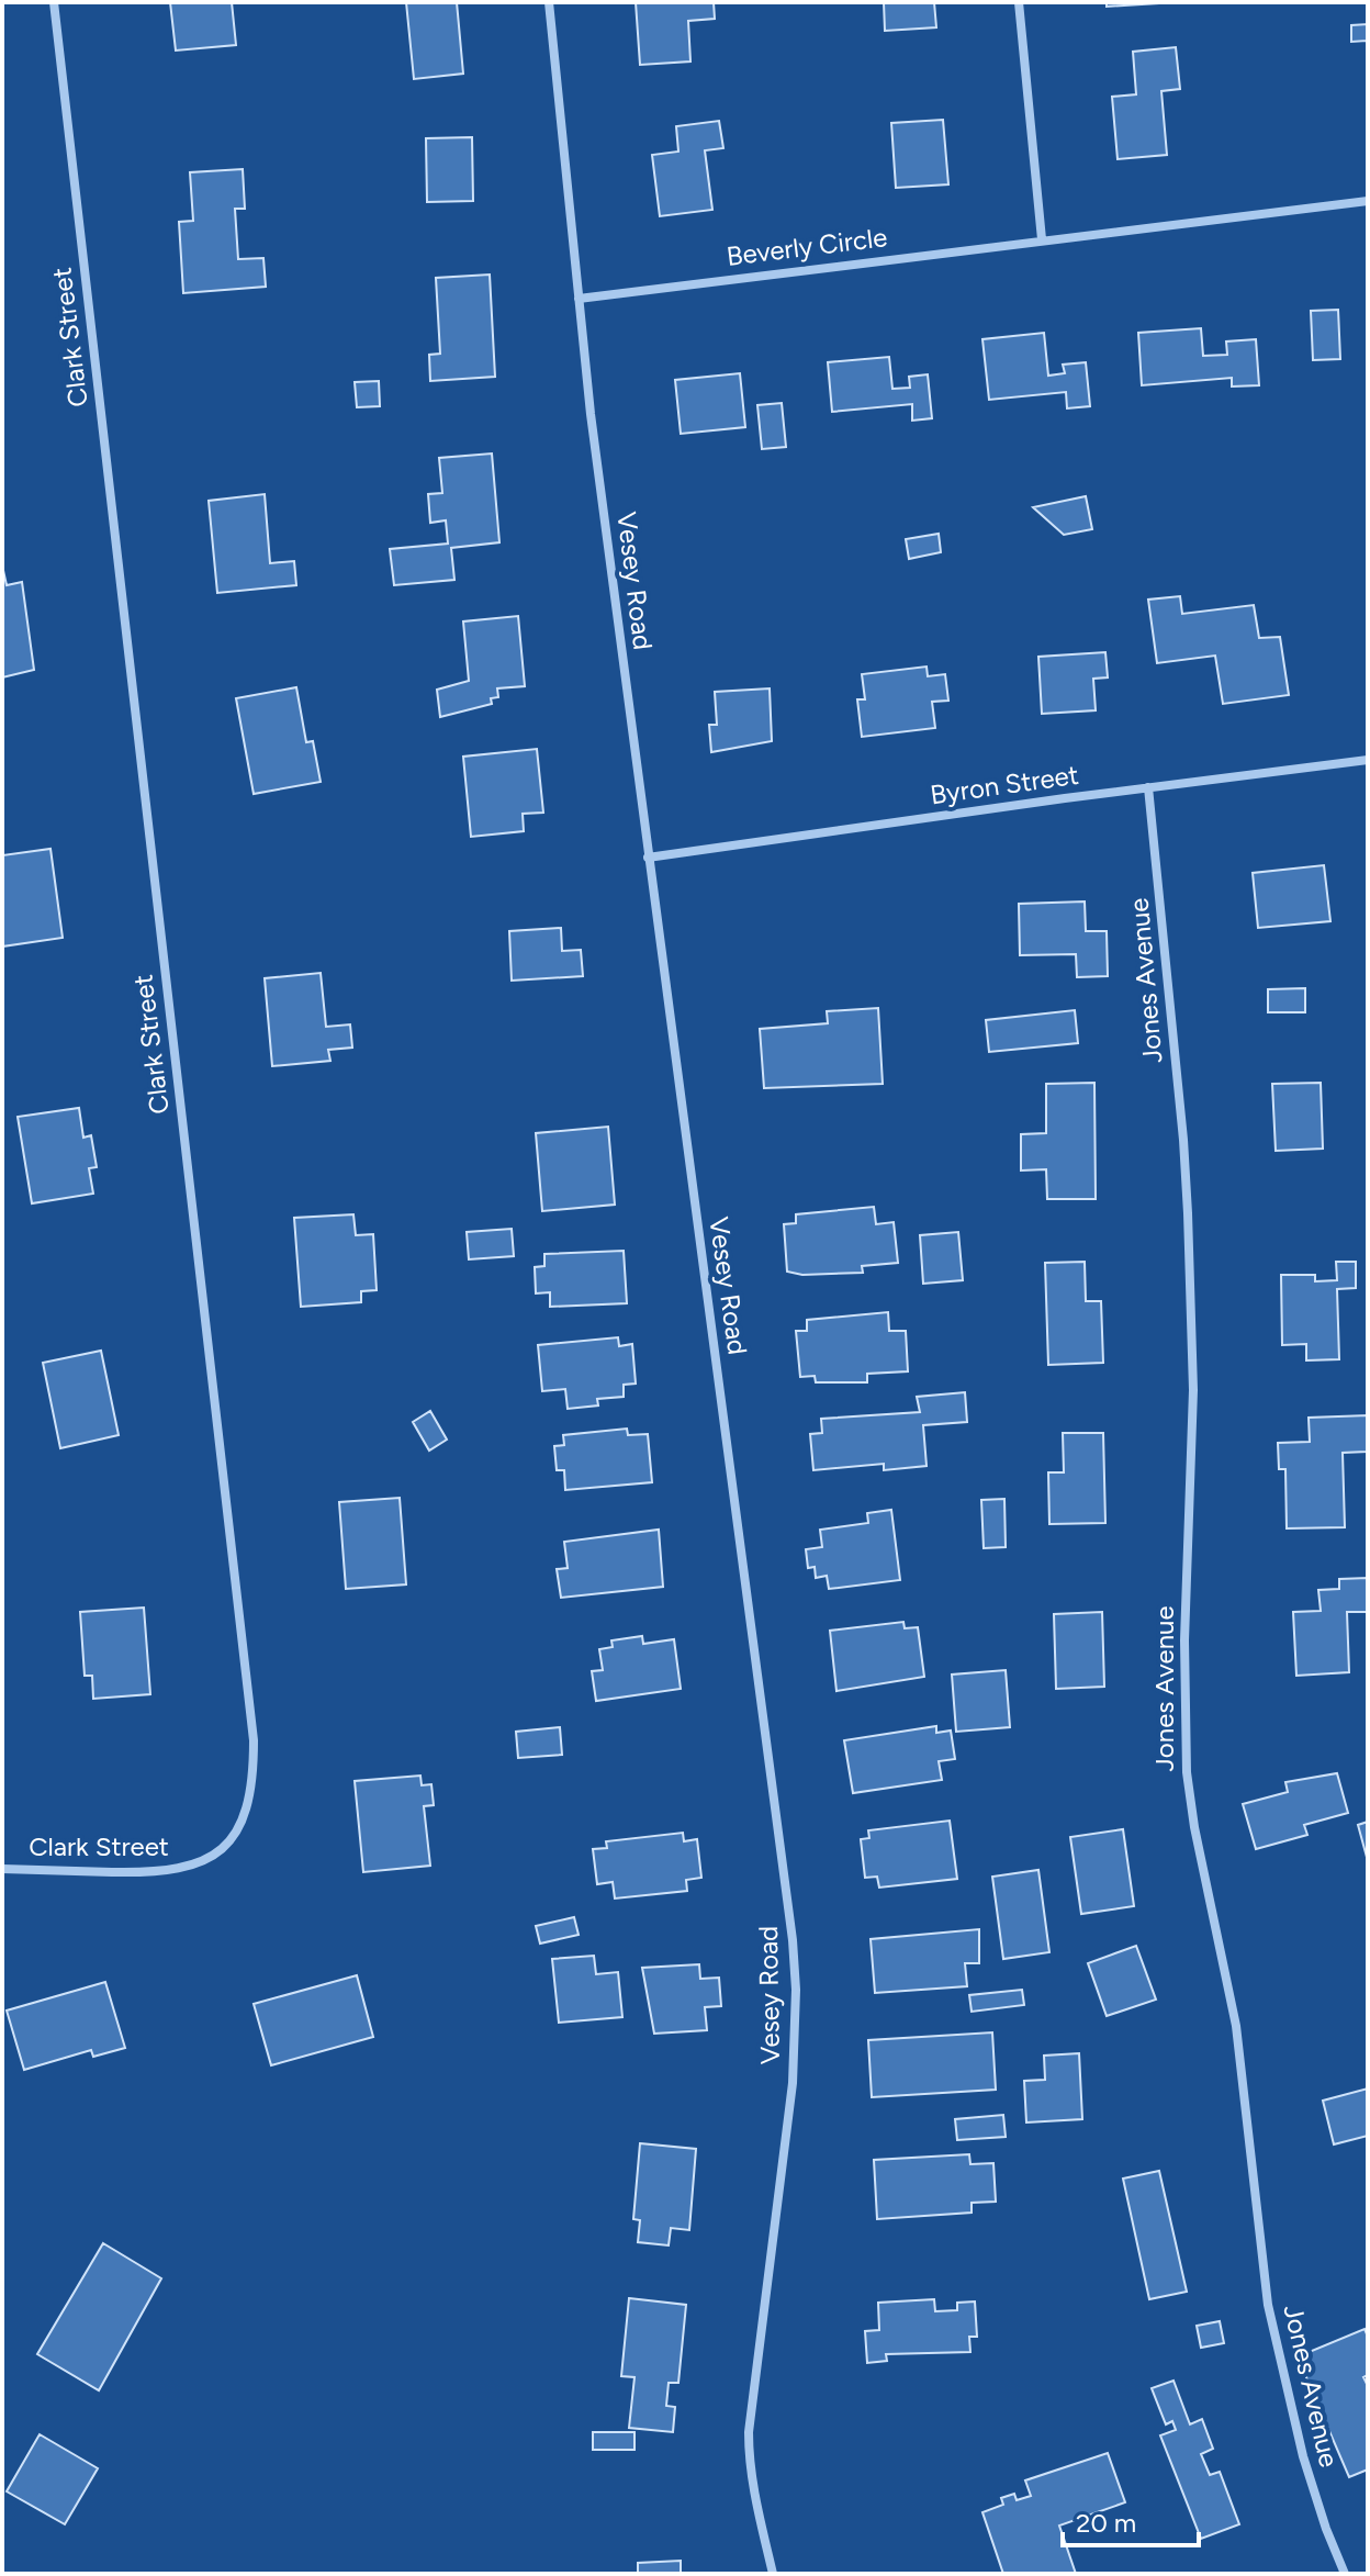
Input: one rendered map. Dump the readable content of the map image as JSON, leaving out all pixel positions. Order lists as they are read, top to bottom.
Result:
{
  "streets": {
    "street": [
      "Beverly Circle",
      "Clark Street",
      "Vesey Road",
      "Byron Street",
      "Jones Avenue"
    ]
  },
  "crossings": [
    ["Beverly Circle", "Vesey Road"],
    ["Vesey Road", "Byron Street"],
    ["Byron Street", "Jones Avenue"]
  ],
  "scale_bar": "20 m"
}
